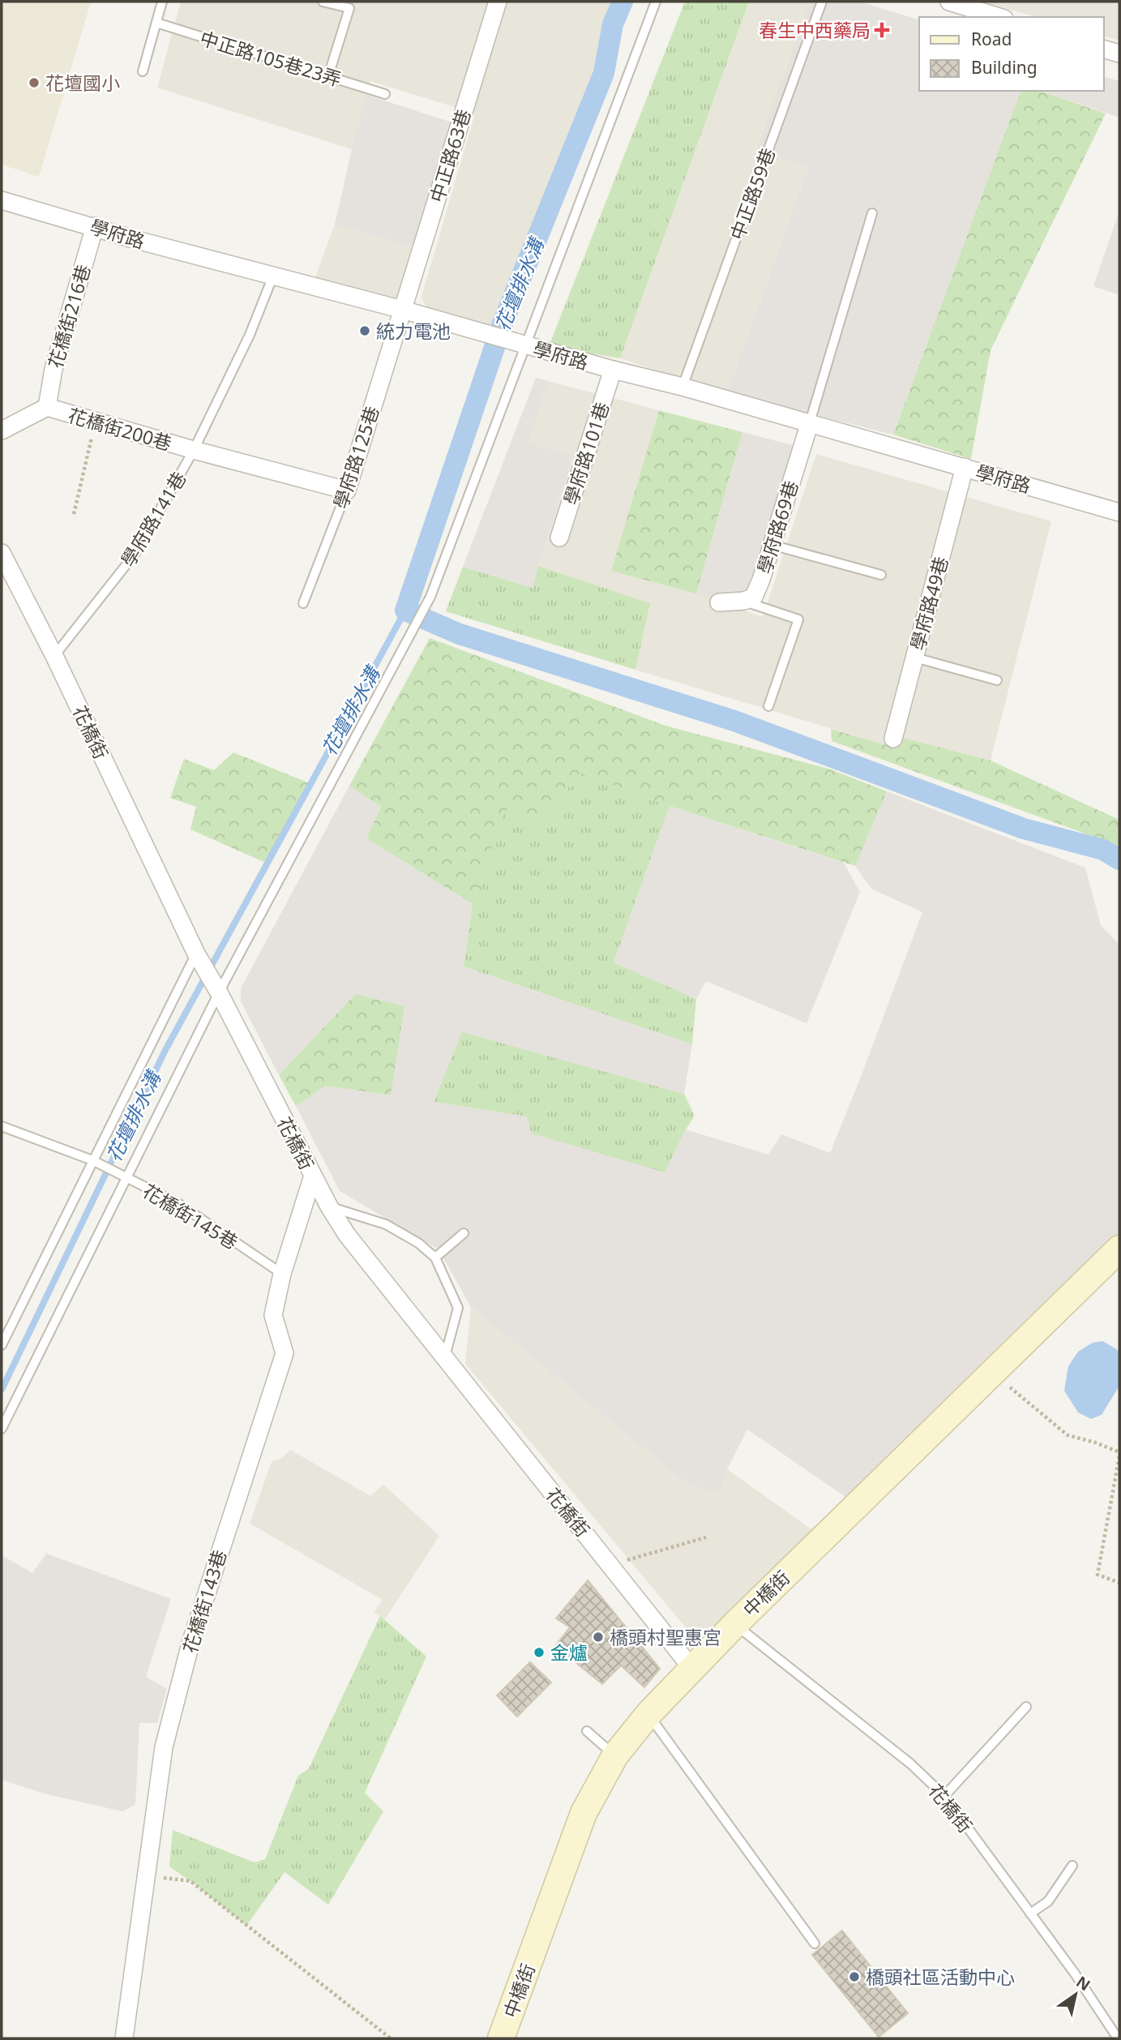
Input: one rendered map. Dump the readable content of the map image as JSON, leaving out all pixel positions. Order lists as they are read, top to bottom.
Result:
{
  "streets": {
    "street": [
      "中正路63巷",
      "學府路",
      "花橋街216巷",
      "花橋街200巷",
      "學府路101巷",
      "學府路125巷",
      "學府路69巷",
      "學府路49巷",
      "花橋街",
      "中橋街",
      "花橋街143巷"
    ],
    "lane": [
      "中正路105巷23弄",
      "中正路59巷",
      "學府路141巷",
      "花橋街145巷"
    ]
  },
  "crossings": [
    ["中正路63巷", "學府路"],
    ["中正路63巷", "學府路125巷"],
    ["中正路59巷", "學府路"],
    ["學府路", "花橋街216巷"],
    ["學府路", "學府路101巷"],
    ["學府路", "學府路125巷"],
    ["學府路", "學府路141巷"],
    ["學府路", "學府路69巷"],
    ["學府路", "學府路49巷"],
    ["花橋街216巷", "花橋街200巷"],
    ["花橋街200巷", "學府路125巷"],
    ["花橋街200巷", "學府路141巷"],
    ["學府路141巷", "花橋街"],
    ["花橋街", "中橋街"],
    ["花橋街", "花橋街143巷"],
    ["花橋街145巷", "花橋街143巷"]
  ],
  "water": ["花壇排水溝"],
  "places": {
    "health": ["春生中西藥局"],
    "other": [
      "花壇國小",
      "統力電池",
      "橋頭村聖惠宮",
      "金爐",
      "橋頭社區活動中心"
    ]
  },
  "legend": ["Road", "Building"],
  "north": "top right"
}
